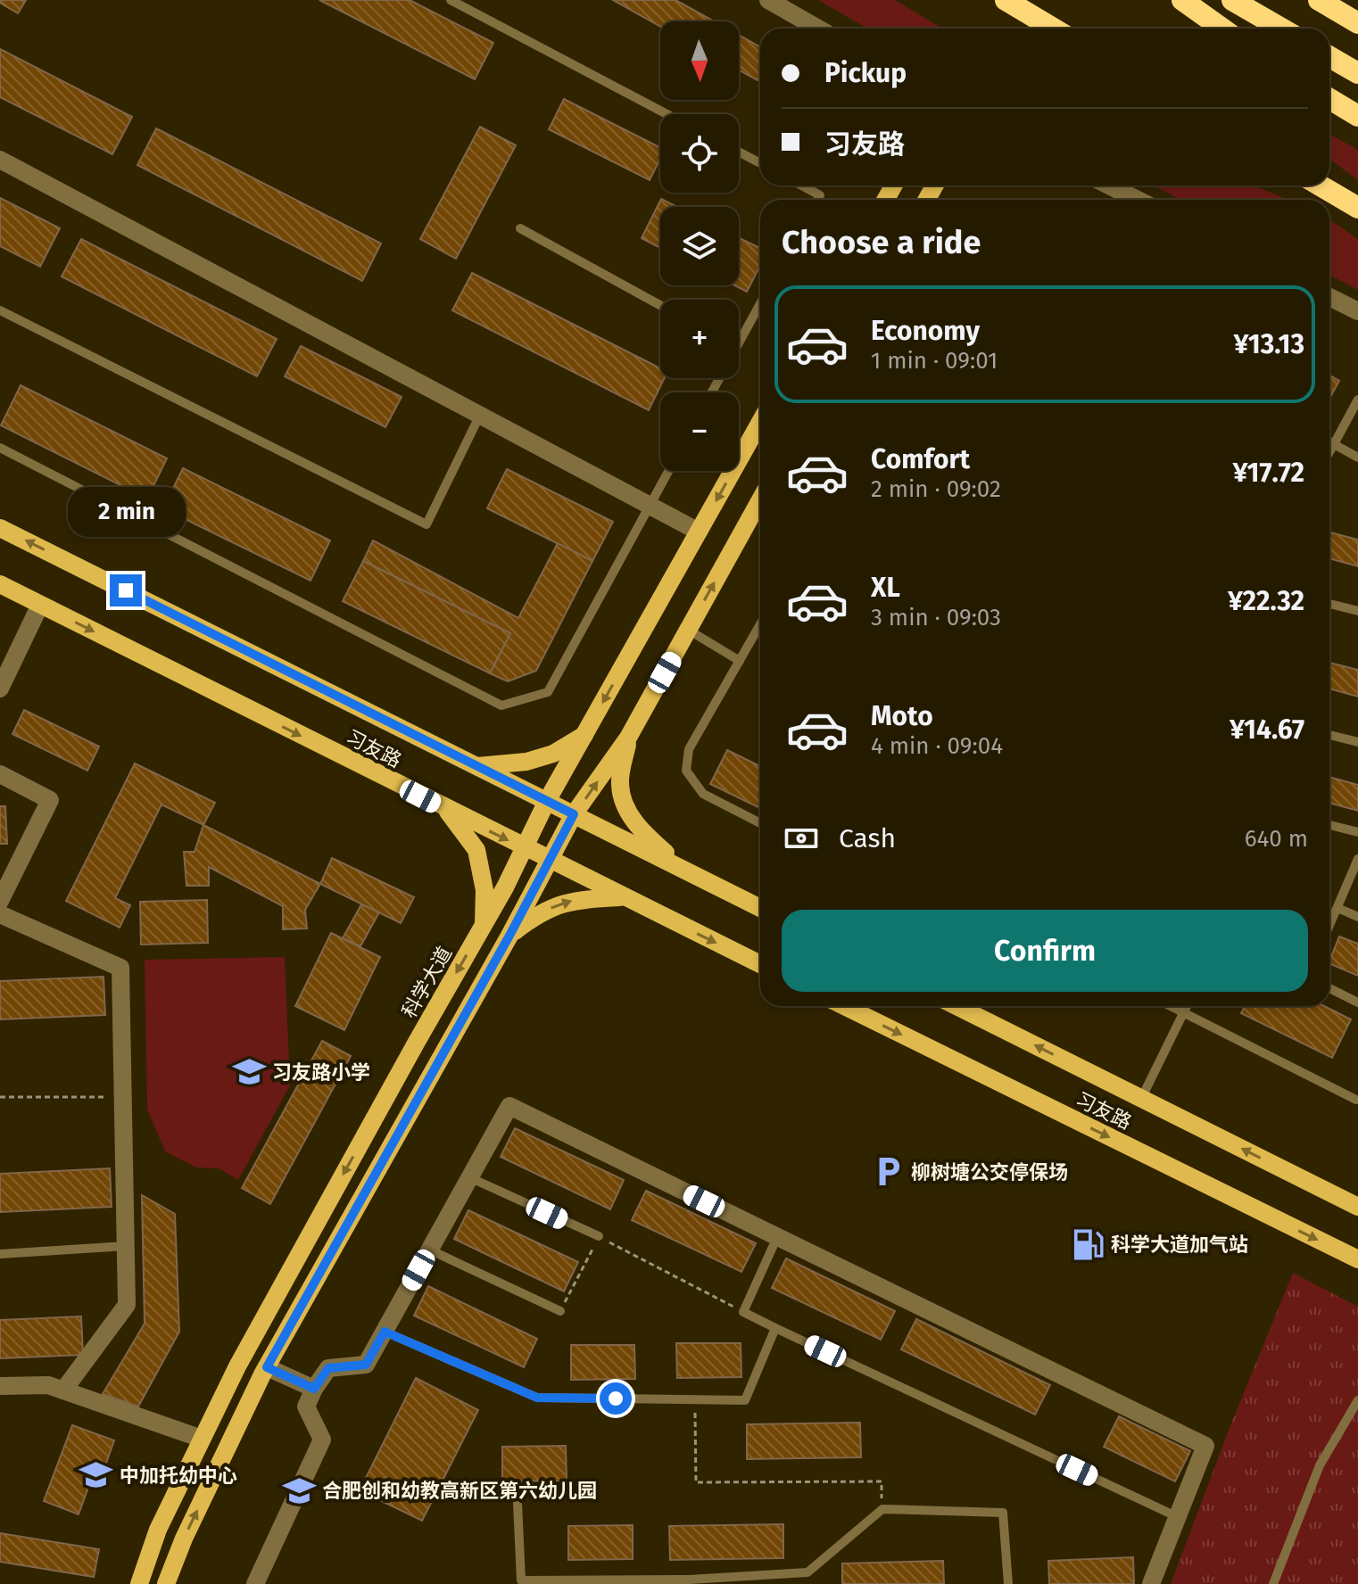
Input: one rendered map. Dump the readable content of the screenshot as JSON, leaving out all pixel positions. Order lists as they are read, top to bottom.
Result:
{
  "streets": {
    "main road": ["习友路", "科学大道"]
  },
  "crossings": [
    ["习友路", "科学大道"]
  ],
  "places": {
    "school or university": ["习友路小学", "中加托幼中心", "合肥创和幼教高新区第六幼儿园"],
    "parking": ["柳树塘公交停保场"],
    "fuel station": ["科学大道加气站"]
  },
  "north": "bottom",
  "page": {
    "map_buttons": ["+", "−"],
    "banner": ["Pickup", "习友路"],
    "heading": "Choose a ride",
    "list": [
      {
        "name": "Economy",
        "note": "1 min · 09:01",
        "value": "¥13.13"
      },
      {
        "name": "Comfort",
        "note": "2 min · 09:02",
        "value": "¥17.72"
      },
      {
        "name": "XL",
        "note": "3 min · 09:03",
        "value": "¥22.32"
      },
      {
        "name": "Moto",
        "note": "4 min · 09:04",
        "value": "¥14.67"
      }
    ],
    "bubble": "2 min",
    "pay": ["Cash", "640 m"],
    "buttons": "Confirm"
  }
}
